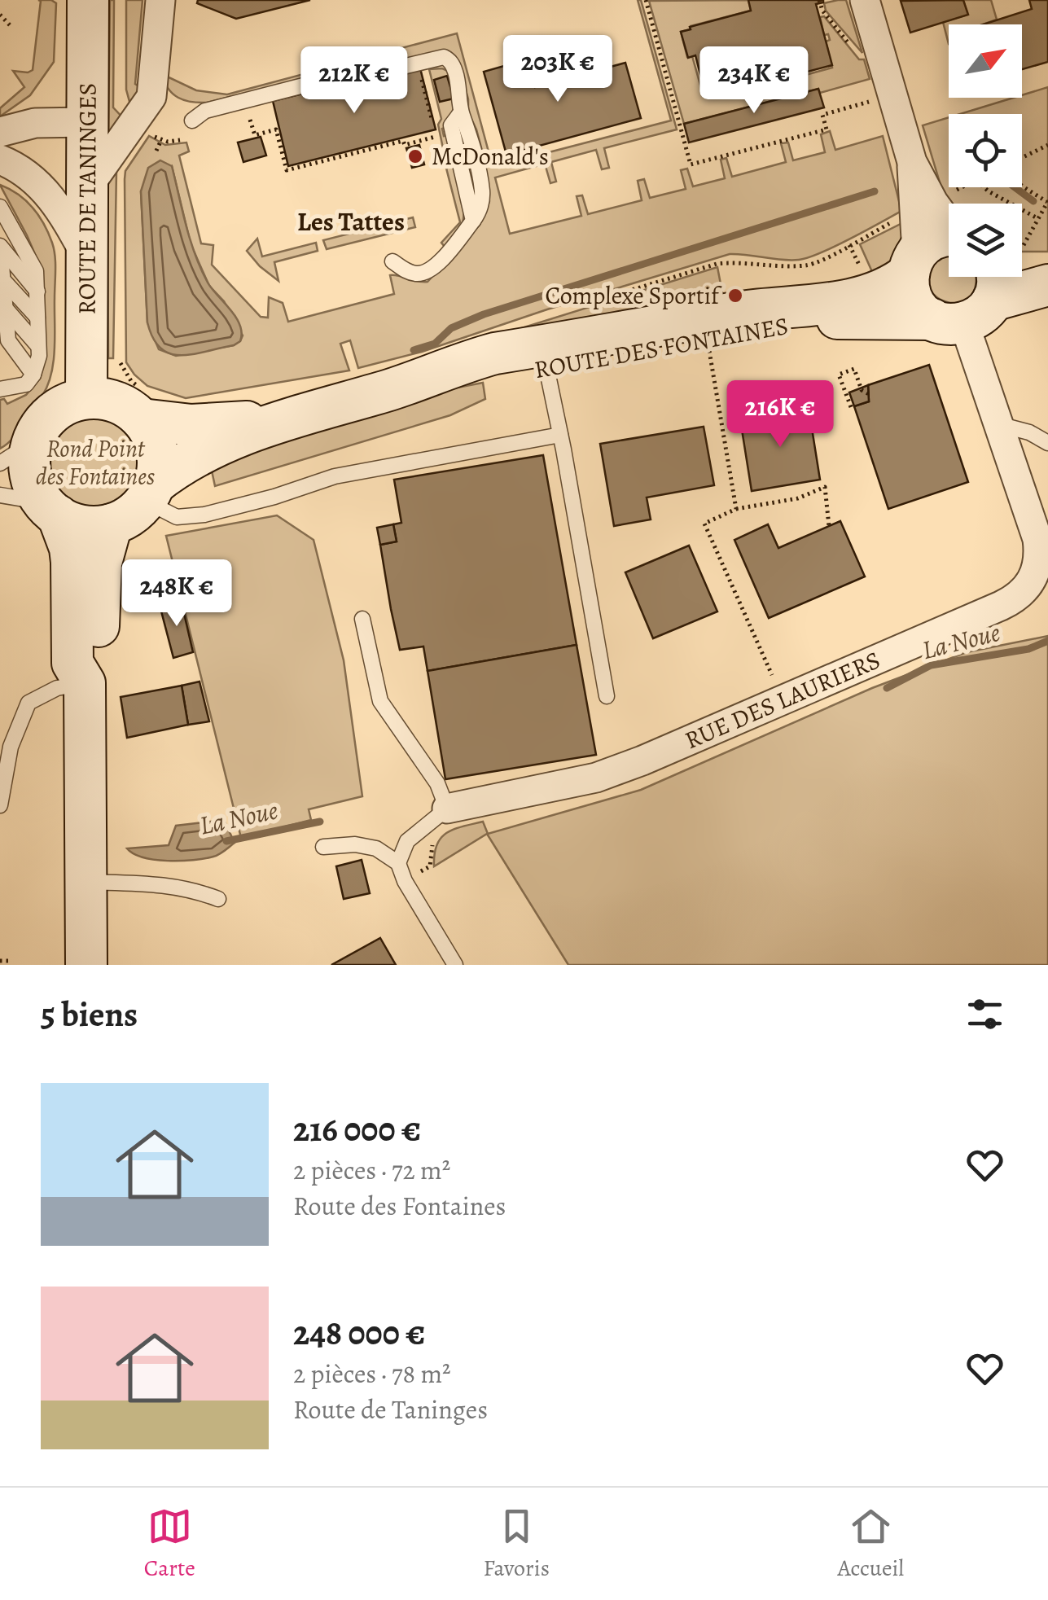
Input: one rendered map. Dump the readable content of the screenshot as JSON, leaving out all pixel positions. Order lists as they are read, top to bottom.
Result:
{
  "streets": {
    "street": ["ROUTE DE TANINGES", "ROUTE DES FONTAINES", "RUE DES LAURIERS"]
  },
  "crossings": [
    ["ROUTE DE TANINGES", "ROUTE DES FONTAINES"],
    ["ROUTE DES FONTAINES", "RUE DES LAURIERS"]
  ],
  "districts": ["Les Tattes"],
  "water": ["La Noue"],
  "parks": ["Rond Point des Fontaines"],
  "places": ["McDonald's", "Complexe Sportif"],
  "north": "top right",
  "page": {
    "price": [
      "203K €",
      "212K €",
      "234K €",
      "216K €",
      "248K €"
    ],
    "heading": "5 biens",
    "list": [
      {
        "name": "216 000 €",
        "note": "2 pièces · 72 m² · Route des Fontaines"
      },
      {
        "name": "248 000 €",
        "note": "2 pièces · 78 m² · Route de Taninges"
      }
    ],
    "tabs": ["Carte", "Favoris", "Accueil"]
  }
}
